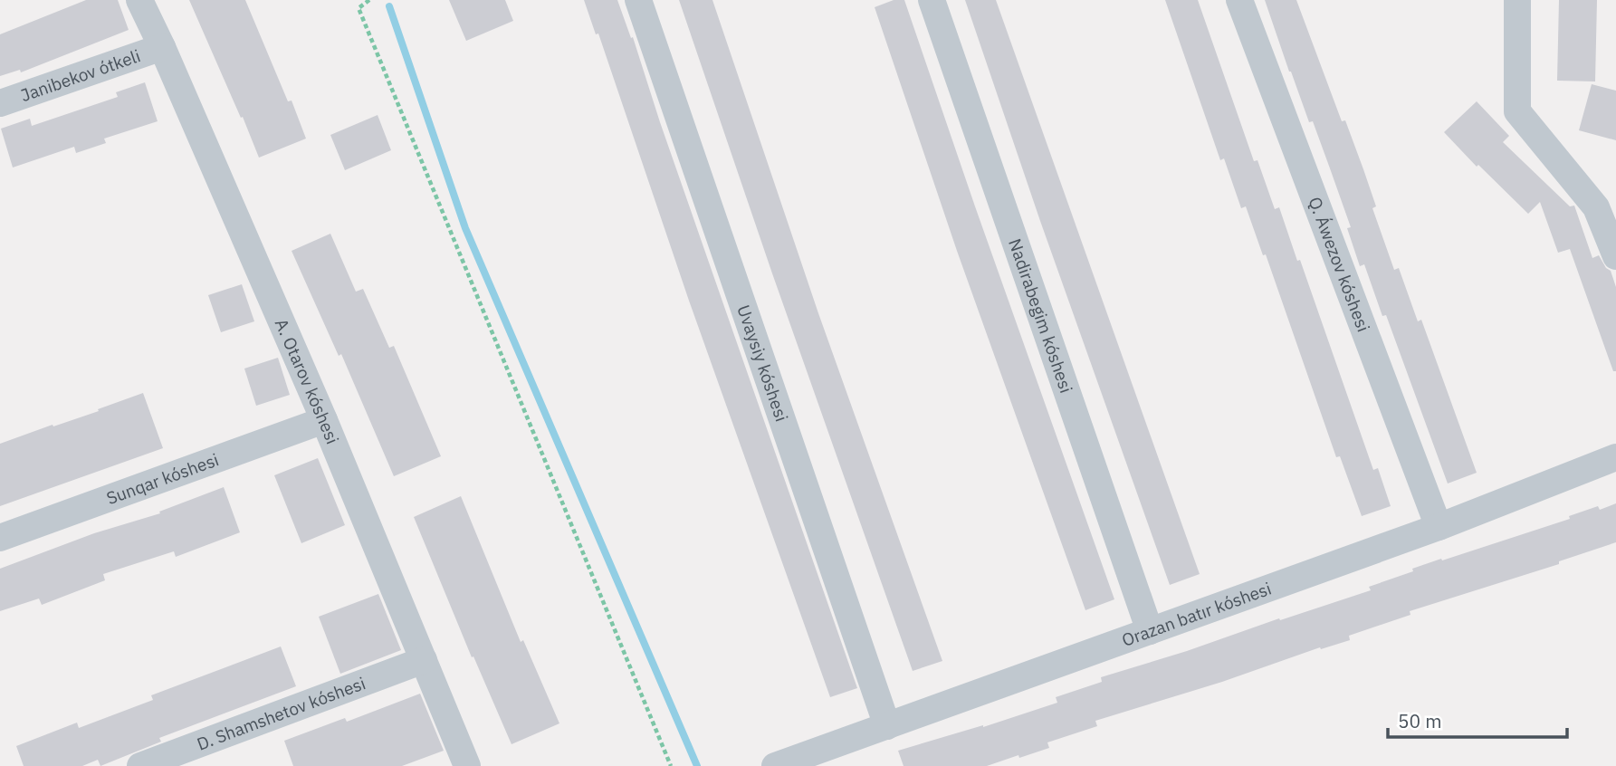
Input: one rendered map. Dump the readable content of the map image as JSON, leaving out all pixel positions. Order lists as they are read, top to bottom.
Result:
{
  "streets": {
    "street": [
      "Janibekov ótkeli",
      "Q. Áwezov kóshesi",
      "Nadirabegim kóshesi",
      "Uvaysiy kóshesi",
      "A. Otarov kóshesi",
      "Sunqar kóshesi",
      "Orazan batır kóshesi",
      "D. Shamshetov kóshesi"
    ]
  },
  "crossings": [
    ["Janibekov ótkeli", "A. Otarov kóshesi"],
    ["Q. Áwezov kóshesi", "Orazan batır kóshesi"],
    ["Nadirabegim kóshesi", "Orazan batır kóshesi"],
    ["Uvaysiy kóshesi", "Orazan batır kóshesi"],
    ["A. Otarov kóshesi", "Sunqar kóshesi"],
    ["A. Otarov kóshesi", "D. Shamshetov kóshesi"]
  ],
  "scale_bar": "50 m"
}
